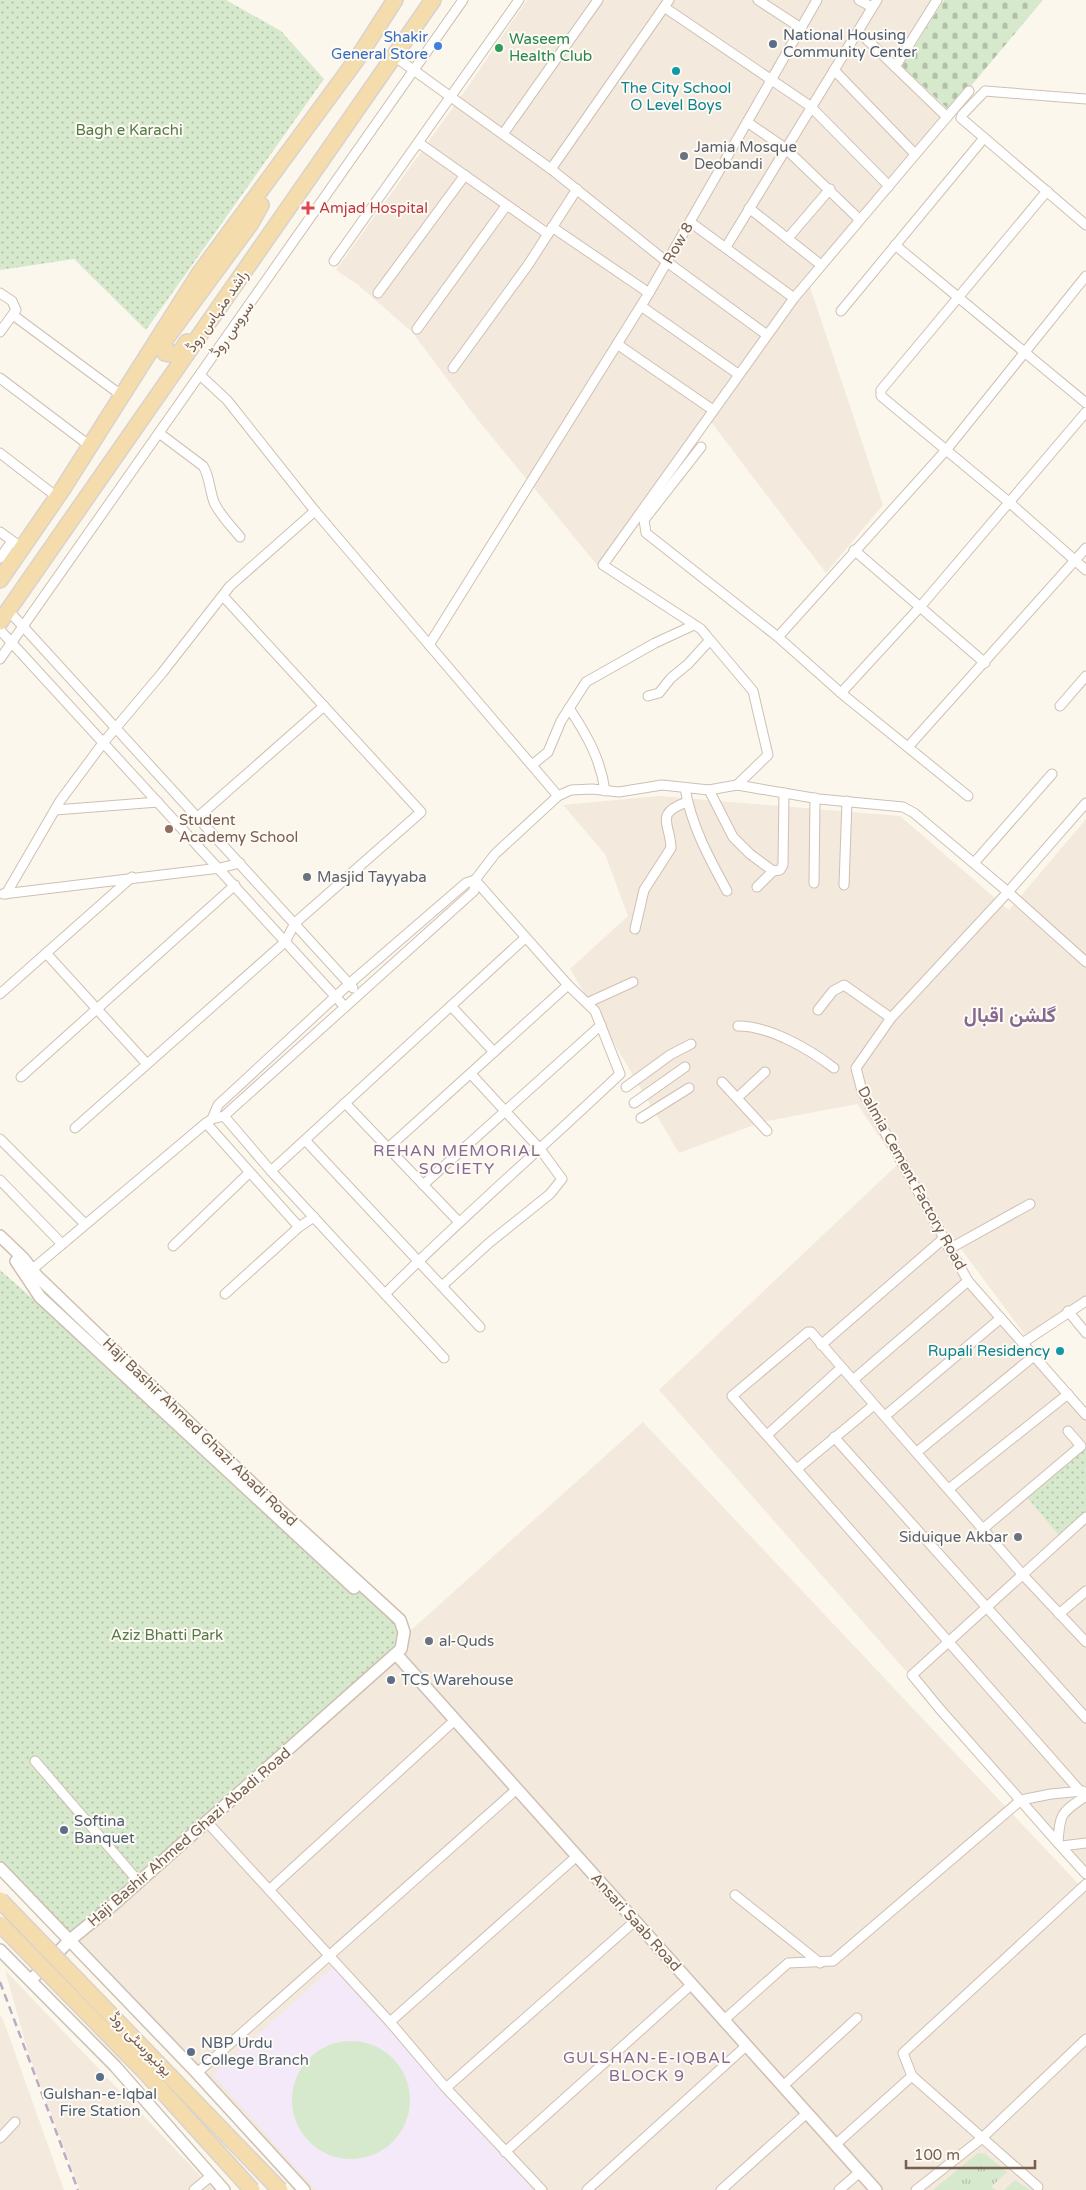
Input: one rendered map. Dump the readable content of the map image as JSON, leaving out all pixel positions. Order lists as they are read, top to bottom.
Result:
{
  "streets": {
    "main road": ["راشد منہاس روڈ", "یونیورسٹی روڈ"],
    "street": [
      "Row 8",
      "سروس روڈ",
      "Dalmia Cement Factory Road",
      "Haji Bashir Ahmed Ghazi Abadi Road",
      "Ansari Saab Road"
    ]
  },
  "crossings": [
    ["Haji Bashir Ahmed Ghazi Abadi Road", "Ansari Saab Road"]
  ],
  "districts": ["گلشن اقبال", "REHAN MEMORIAL SOCIETY", "GULSHAN-E-IQBAL BLOCK 9"],
  "parks": ["Bagh e Karachi", "Aziz Bhatti Park"],
  "places": {
    "other": [
      "National Housing Community Center",
      "Shakir General Store",
      "Waseem Health Club",
      "The City School O Level Boys",
      "Jamia Mosque Deobandi",
      "Student Academy School",
      "Masjid Tayyaba",
      "Rupali Residency",
      "Siduique Akbar",
      "al-Quds",
      "TCS Warehouse",
      "Softina Banquet",
      "NBP Urdu College Branch",
      "Gulshan-e-Iqbal Fire Station"
    ],
    "health": ["Amjad Hospital"]
  },
  "scale_bar": "100 m"
}
